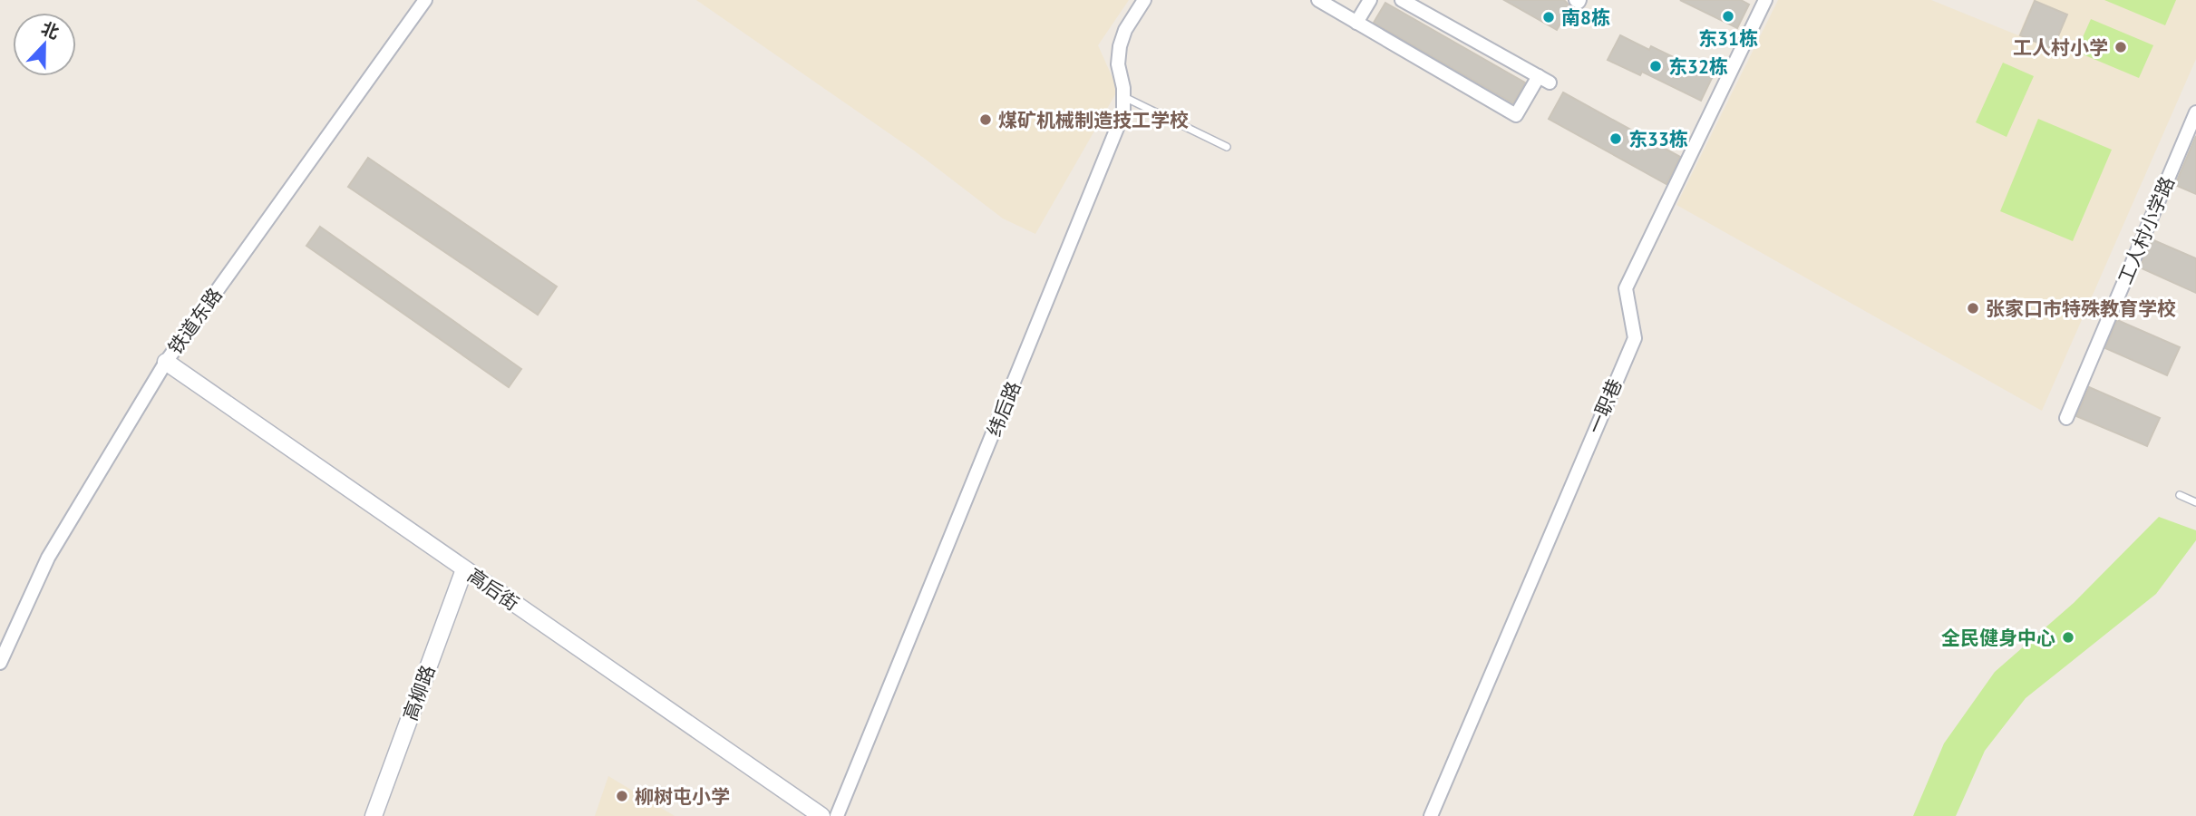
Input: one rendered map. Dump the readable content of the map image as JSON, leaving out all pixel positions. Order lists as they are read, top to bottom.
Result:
{
  "streets": {
    "street": [
      "工人村小学路",
      "铁道东路",
      "一职巷",
      "纬后路",
      "高后街",
      "高柳路"
    ]
  },
  "crossings": [
    ["铁道东路", "高后街"],
    ["高后街", "高柳路"]
  ],
  "places": [
    "东31栋",
    "南8栋",
    "工人村小学",
    "东32栋",
    "煤矿机械制造技工学校",
    "东33栋",
    "张家口市特殊教育学校",
    "全民健身中心",
    "柳树屯小学"
  ],
  "north": "top"
}
